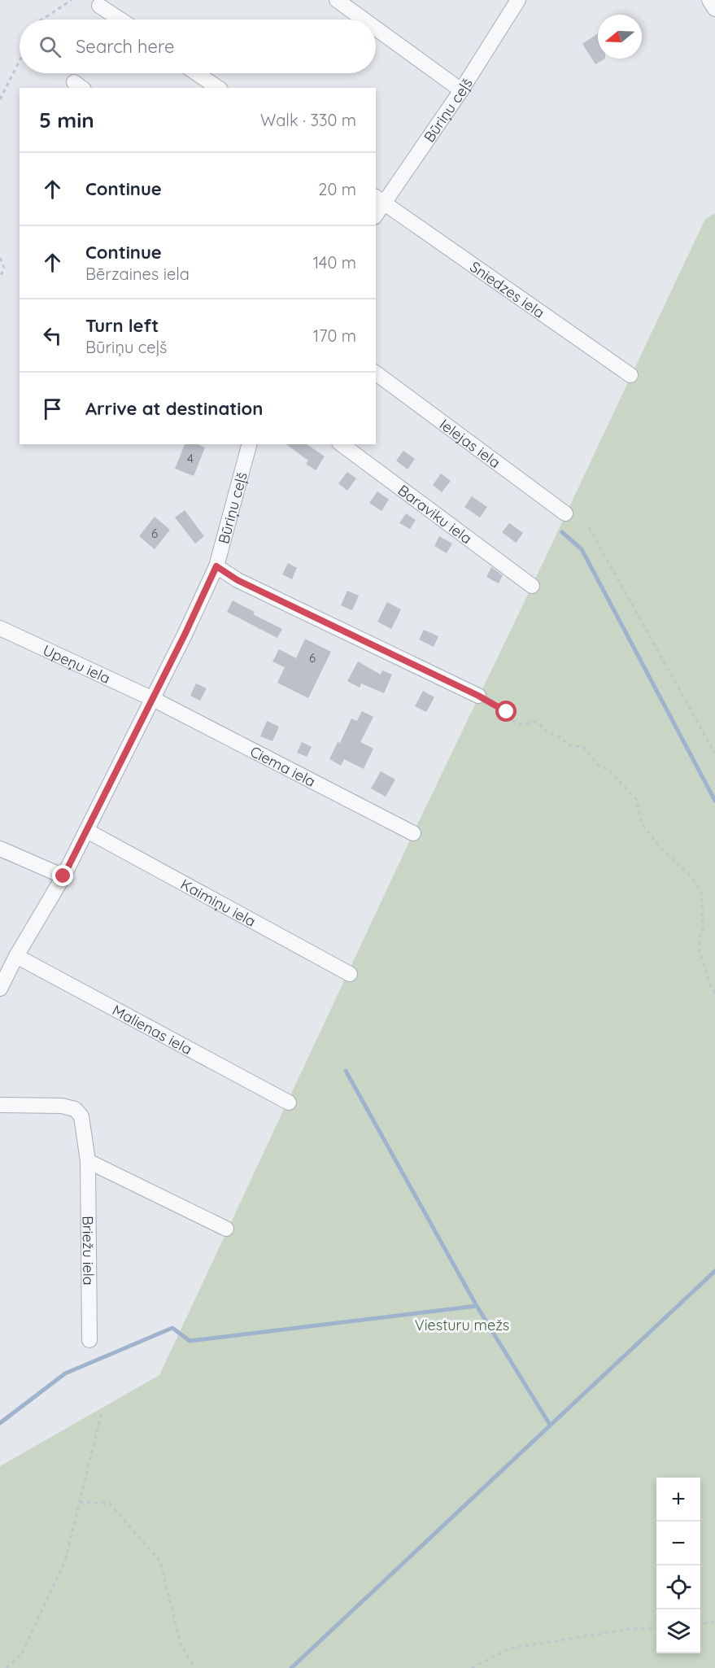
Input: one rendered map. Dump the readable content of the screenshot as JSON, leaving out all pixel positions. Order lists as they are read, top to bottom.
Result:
{
  "streets": {
    "street": [
      "Būriņu ceļš",
      "Sniedzes iela",
      "Ielejas iela",
      "Baraviku iela",
      "Upeņu iela",
      "Ciema iela",
      "Kaimiņu iela",
      "Malienas iela",
      "Briežu iela"
    ]
  },
  "crossings": [
    ["Būriņu ceļš", "Sniedzes iela"],
    ["Būriņu ceļš", "Upeņu iela"],
    ["Būriņu ceļš", "Ciema iela"],
    ["Būriņu ceļš", "Kaimiņu iela"],
    ["Būriņu ceļš", "Malienas iela"],
    ["Upeņu iela", "Ciema iela"]
  ],
  "parks": ["Viesturu mežs"],
  "house_numbers": ["4", "6", "6"],
  "north": "left",
  "page": {
    "search": "Search here",
    "heading": ["5 min", "Walk · 330 m"],
    "list": [
      ["Continue", "20 m"],
      ["Continue", "Bērzaines iela", "140 m"],
      ["Turn left", "Būriņu ceļš", "170 m"],
      "Arrive at destination"
    ],
    "map_buttons": ["+", "−"]
  }
}
